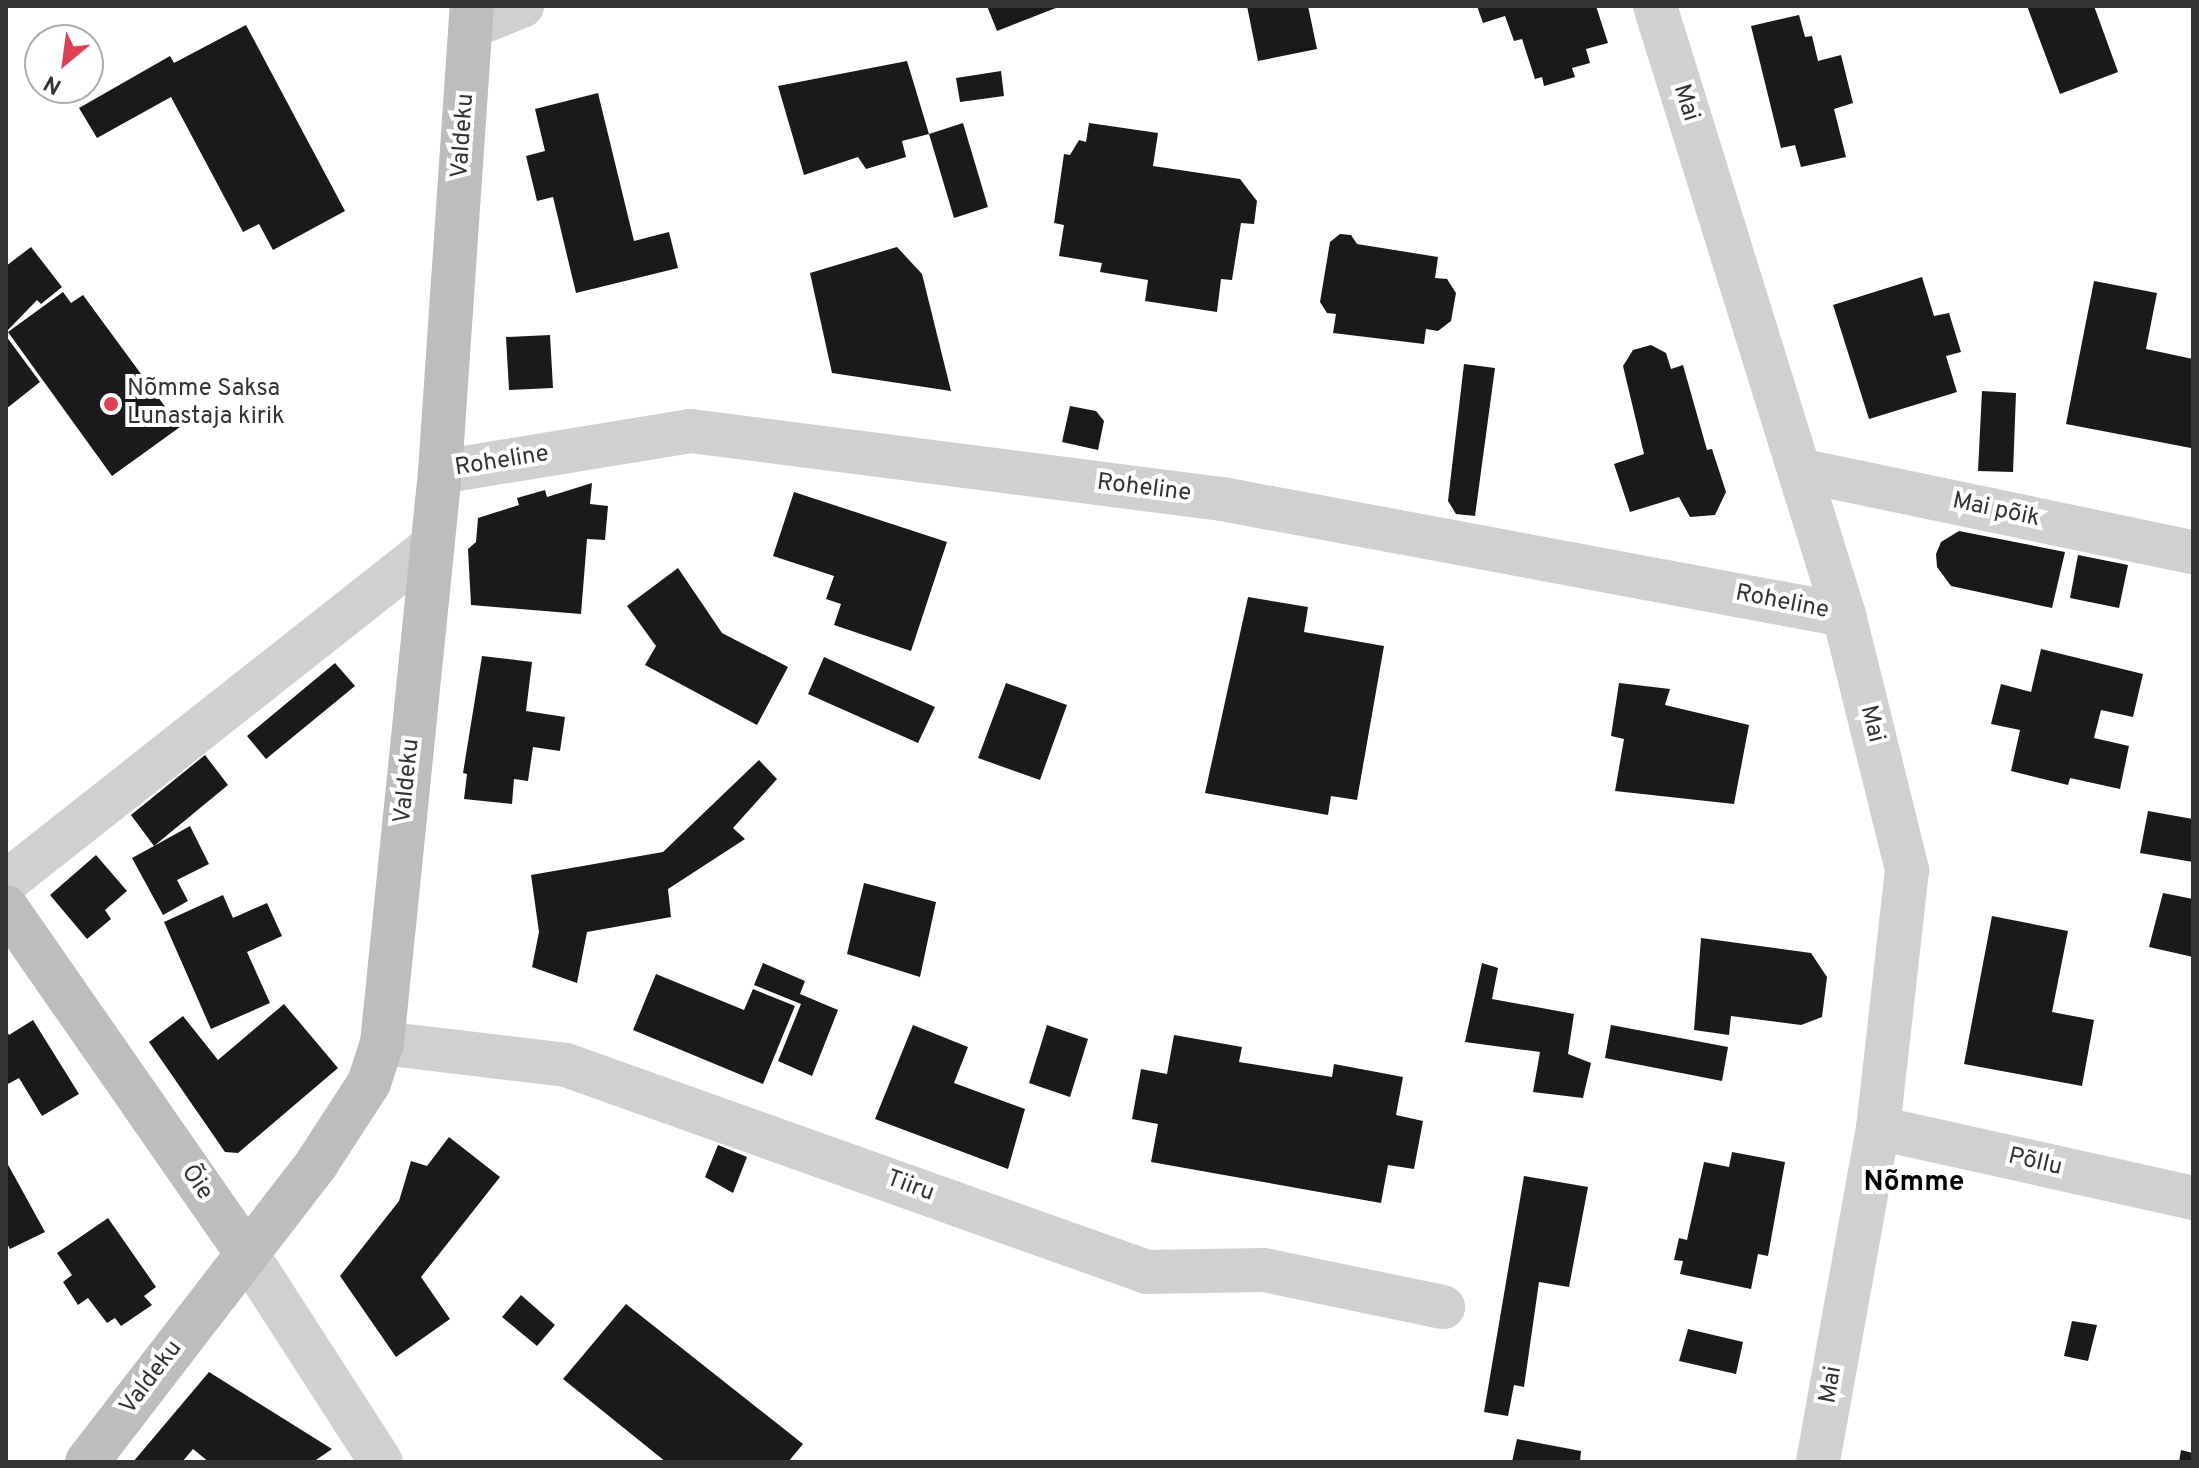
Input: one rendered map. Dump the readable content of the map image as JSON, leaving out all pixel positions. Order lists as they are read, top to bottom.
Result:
{
  "streets": {
    "street": [
      "Mai",
      "Valdeku",
      "Roheline",
      "Mai põik",
      "Põllu",
      "Õie",
      "Tiiru"
    ]
  },
  "crossings": [
    ["Mai", "Roheline"],
    ["Mai", "Mai põik"],
    ["Mai", "Põllu"],
    ["Valdeku", "Roheline"],
    ["Valdeku", "Õie"],
    ["Valdeku", "Tiiru"]
  ],
  "districts": ["Nõmme"],
  "places": ["Nõmme Saksa Lunastaja kirik"],
  "north": "bottom left"
}
